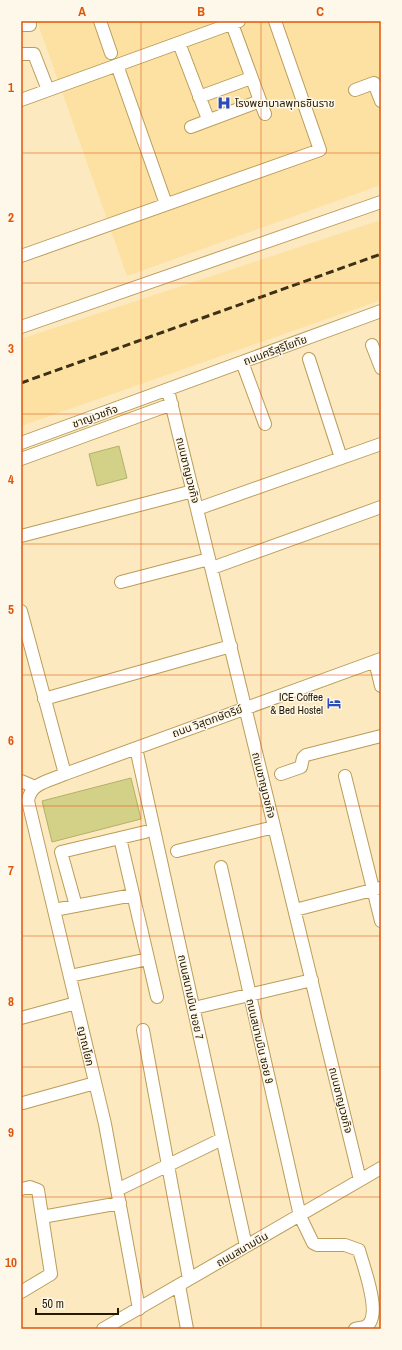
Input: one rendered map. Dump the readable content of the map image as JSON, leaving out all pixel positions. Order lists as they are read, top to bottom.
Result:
{
  "streets": {
    "street": [
      "ถนนศรีสุริโยทัย",
      "ชาญเวชกิจ",
      "ถนนชาญเวชกิจ",
      "ถนน วิสุตกษัตริย์",
      "ถนนสนามบิน ซอย 7",
      "ถนนสนามบิน ซอย 9",
      "ญาณโยก",
      "ถนนสนามบิน"
    ]
  },
  "crossings": [
    ["ถนนศรีสุริโยทัย", "ชาญเวชกิจ"],
    ["ถนนศรีสุริโยทัย", "ถนนชาญเวชกิจ"],
    ["ชาญเวชกิจ", "ถนนชาญเวชกิจ"],
    ["ถนนชาญเวชกิจ", "ถนน วิสุตกษัตริย์"],
    ["ถนนชาญเวชกิจ", "ถนนสนามบิน"],
    ["ถนน วิสุตกษัตริย์", "ถนนสนามบิน ซอย 7"],
    ["ถนน วิสุตกษัตริย์", "ญาณโยก"],
    ["ถนนสนามบิน ซอย 7", "ถนนสนามบิน"],
    ["ถนนสนามบิน ซอย 9", "ถนนสนามบิน"],
    ["ญาณโยก", "ถนนสนามบิน"]
  ],
  "places": {
    "hospital": ["โรงพยาบาลพุทธชินราช"],
    "hotel": ["ICE Coffee & Bed Hostel"]
  },
  "scale_bar": "50 m",
  "grid": {
    "columns": ["A", "B", "C"],
    "rows": [
      "1",
      "2",
      "3",
      "4",
      "5",
      "6",
      "7",
      "8",
      "9",
      "10"
    ]
  }
}
